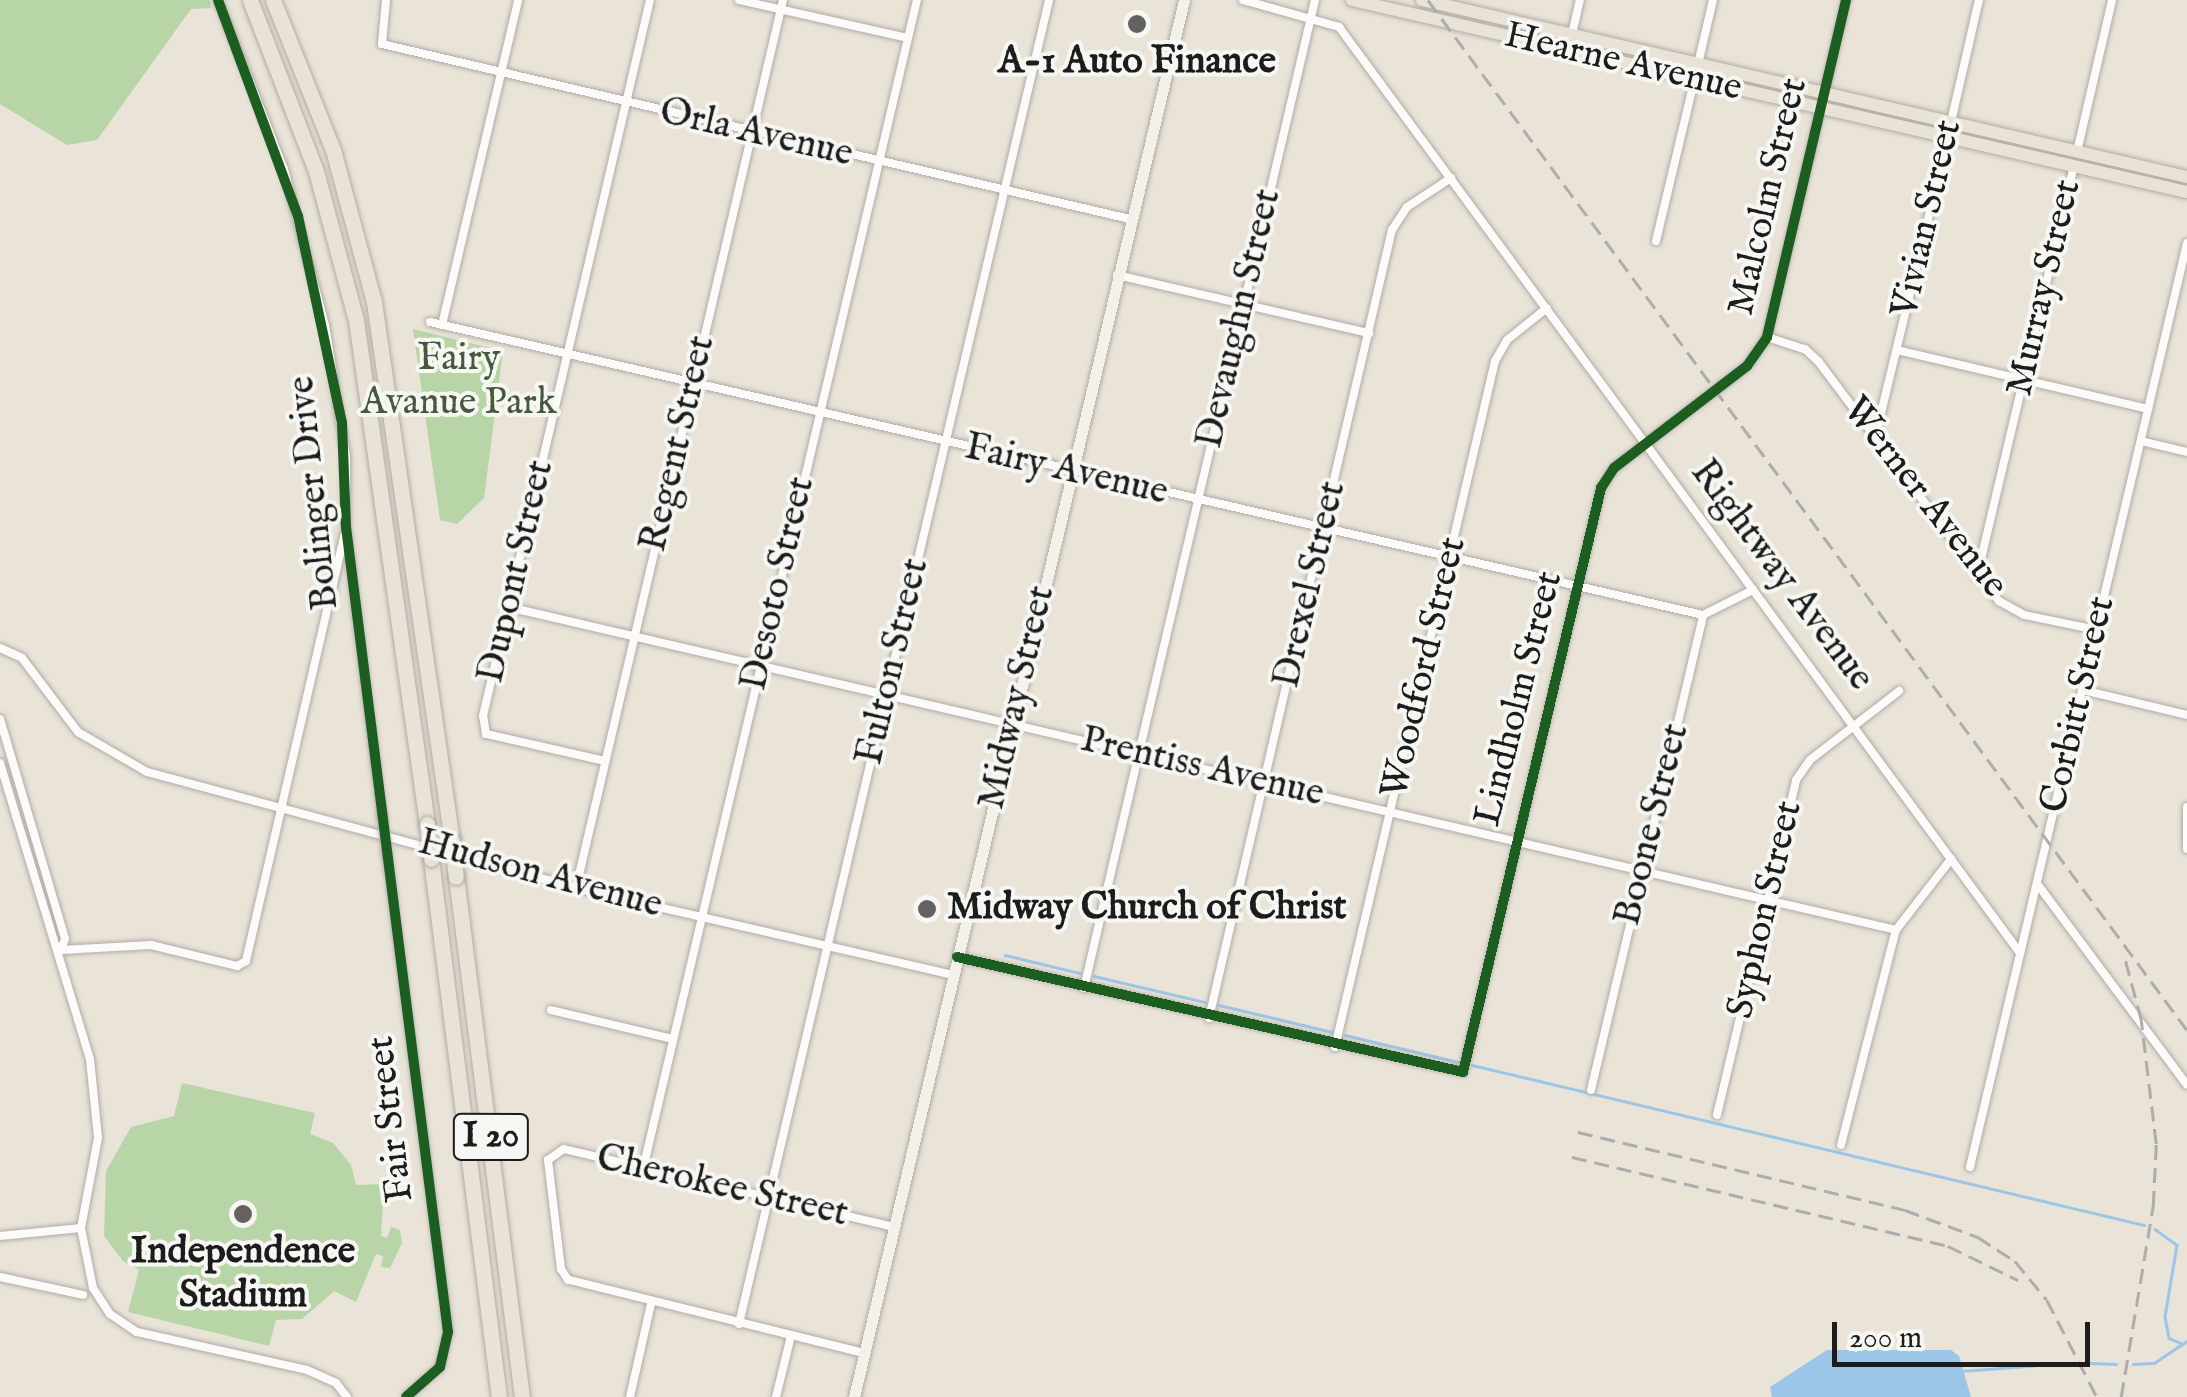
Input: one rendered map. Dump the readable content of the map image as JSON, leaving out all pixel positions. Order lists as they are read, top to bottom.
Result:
{
  "streets": {
    "highway": ["I 20"],
    "main road": ["Hearne Avenue"],
    "street": [
      "Orla Avenue",
      "Malcolm Street",
      "Vivian Street",
      "Murray Street",
      "Devaughn Street",
      "Regent Street",
      "Fairy Avenue",
      "Bolinger Drive",
      "Werner Avenue",
      "Dupont Street",
      "Rightway Avenue",
      "Desoto Street",
      "Drexel Street",
      "Fulton Street",
      "Woodford Street",
      "Midway Street",
      "Lindholm Street",
      "Corbitt Street",
      "Prentiss Avenue",
      "Boone Street",
      "Hudson Avenue",
      "Syphon Street",
      "Fair Street",
      "Cherokee Street"
    ]
  },
  "crossings": [
    ["Hearne Avenue", "Malcolm Street"],
    ["Hearne Avenue", "Vivian Street"],
    ["Hearne Avenue", "Murray Street"],
    ["Orla Avenue", "Regent Street"],
    ["Orla Avenue", "Dupont Street"],
    ["Orla Avenue", "Desoto Street"],
    ["Orla Avenue", "Fulton Street"],
    ["Orla Avenue", "Midway Street"],
    ["Malcolm Street", "Werner Avenue"],
    ["Malcolm Street", "Lindholm Street"],
    ["Vivian Street", "Werner Avenue"],
    ["Murray Street", "Werner Avenue"],
    ["Devaughn Street", "Fairy Avenue"],
    ["Devaughn Street", "Rightway Avenue"],
    ["Devaughn Street", "Prentiss Avenue"],
    ["Regent Street", "Fairy Avenue"],
    ["Regent Street", "Dupont Street"],
    ["Regent Street", "Prentiss Avenue"],
    ["Regent Street", "Hudson Avenue"],
    ["Fairy Avenue", "Dupont Street"],
    ["Fairy Avenue", "Desoto Street"],
    ["Fairy Avenue", "Drexel Street"],
    ["Fairy Avenue", "Fulton Street"],
    ["Fairy Avenue", "Woodford Street"],
    ["Fairy Avenue", "Midway Street"],
    ["Fairy Avenue", "Lindholm Street"],
    ["Fairy Avenue", "Boone Street"],
    ["Bolinger Drive", "Hudson Avenue"],
    ["Bolinger Drive", "Fair Street"],
    ["Werner Avenue", "Corbitt Street"],
    ["Dupont Street", "Prentiss Avenue"],
    ["Rightway Avenue", "Drexel Street"],
    ["Rightway Avenue", "Woodford Street"],
    ["Rightway Avenue", "Lindholm Street"],
    ["Rightway Avenue", "Corbitt Street"],
    ["Rightway Avenue", "Syphon Street"],
    ["Desoto Street", "Prentiss Avenue"],
    ["Desoto Street", "Hudson Avenue"],
    ["Desoto Street", "Cherokee Street"],
    ["Drexel Street", "Prentiss Avenue"],
    ["Fulton Street", "Prentiss Avenue"],
    ["Fulton Street", "Hudson Avenue"],
    ["Fulton Street", "Cherokee Street"],
    ["Woodford Street", "Lindholm Street"],
    ["Woodford Street", "Prentiss Avenue"],
    ["Midway Street", "Prentiss Avenue"],
    ["Midway Street", "Hudson Avenue"],
    ["Midway Street", "Cherokee Street"],
    ["Lindholm Street", "Prentiss Avenue"],
    ["Prentiss Avenue", "Boone Street"],
    ["Prentiss Avenue", "Syphon Street"]
  ],
  "parks": ["Fairy Avanue Park"],
  "places": ["A-1 Auto Finance", "Midway Church of Christ", "Independence Stadium"],
  "scale_bar": "200 m"
}
